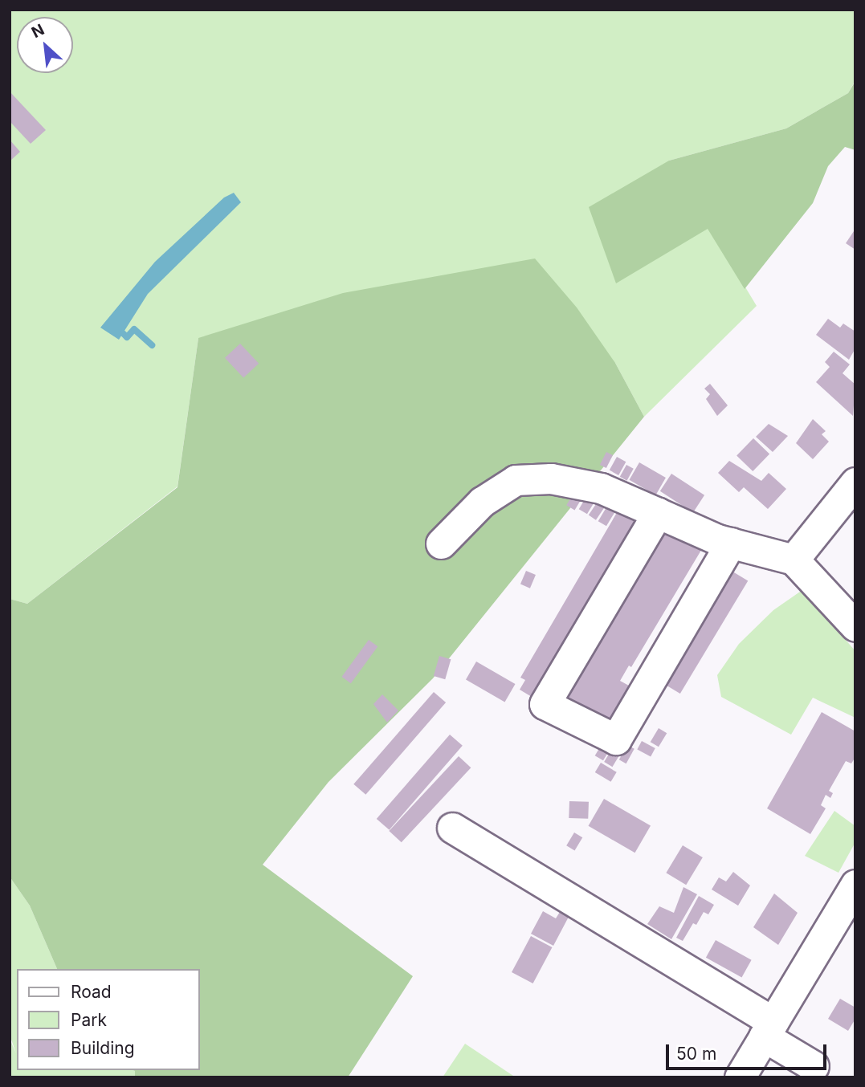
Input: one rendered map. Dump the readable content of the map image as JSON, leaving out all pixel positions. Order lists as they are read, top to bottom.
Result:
{
  "legend": ["Road", "Park", "Building"],
  "scale_bar": "50 m",
  "north": "top left"
}
